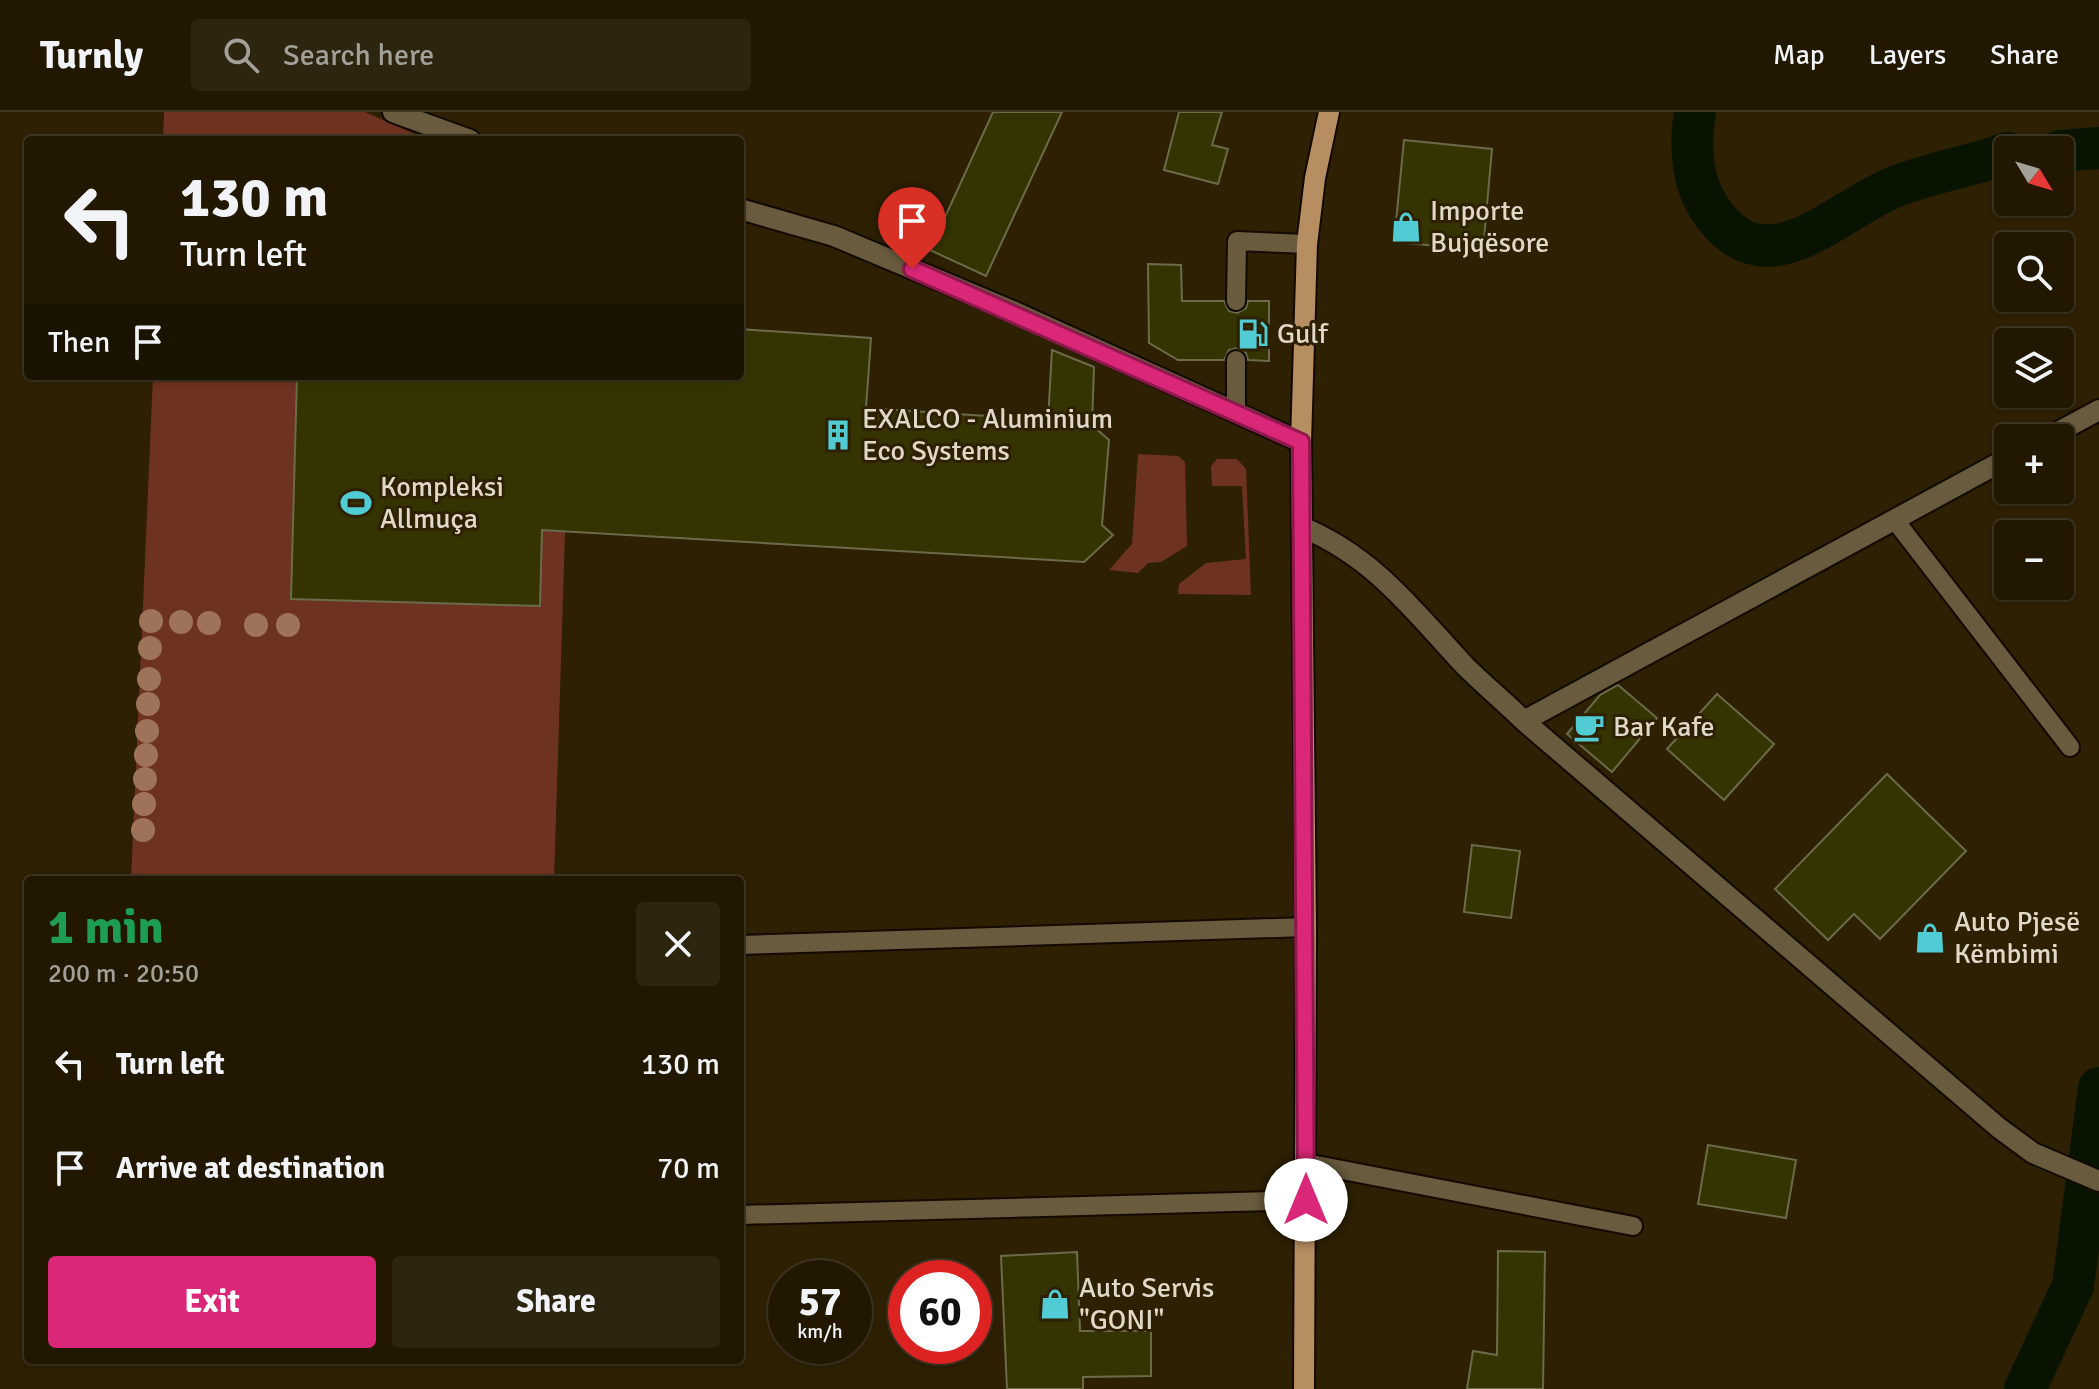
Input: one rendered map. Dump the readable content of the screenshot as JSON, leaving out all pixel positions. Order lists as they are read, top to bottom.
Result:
{
  "places": {
    "shop": ["Importe Bujqësore", "Auto Pjesë Këmbimi", "Auto Servis \"GONI\""],
    "fuel station": ["Gulf"],
    "building": ["EXALCO - Aluminium Eco Systems"],
    "sports": ["Kompleksi Allmuça"],
    "cafe": ["Bar Kafe"]
  },
  "north": "bottom right",
  "page": {
    "header": "Turnly",
    "search": "Search here",
    "nav": ["Map", "Layers", "Share"],
    "map_buttons": ["+", "−"],
    "turn": ["130 m", "Turn left"],
    "then": "Then",
    "heading": ["1 min", "200 m · 20:50"],
    "list": [
      {
        "name": "Turn left",
        "value": "130 m"
      },
      {
        "name": "Arrive at destination",
        "value": "70 m"
      }
    ],
    "buttons": ["Exit", "Share"],
    "speed": "57 km/h",
    "limit": "60"
  }
}
